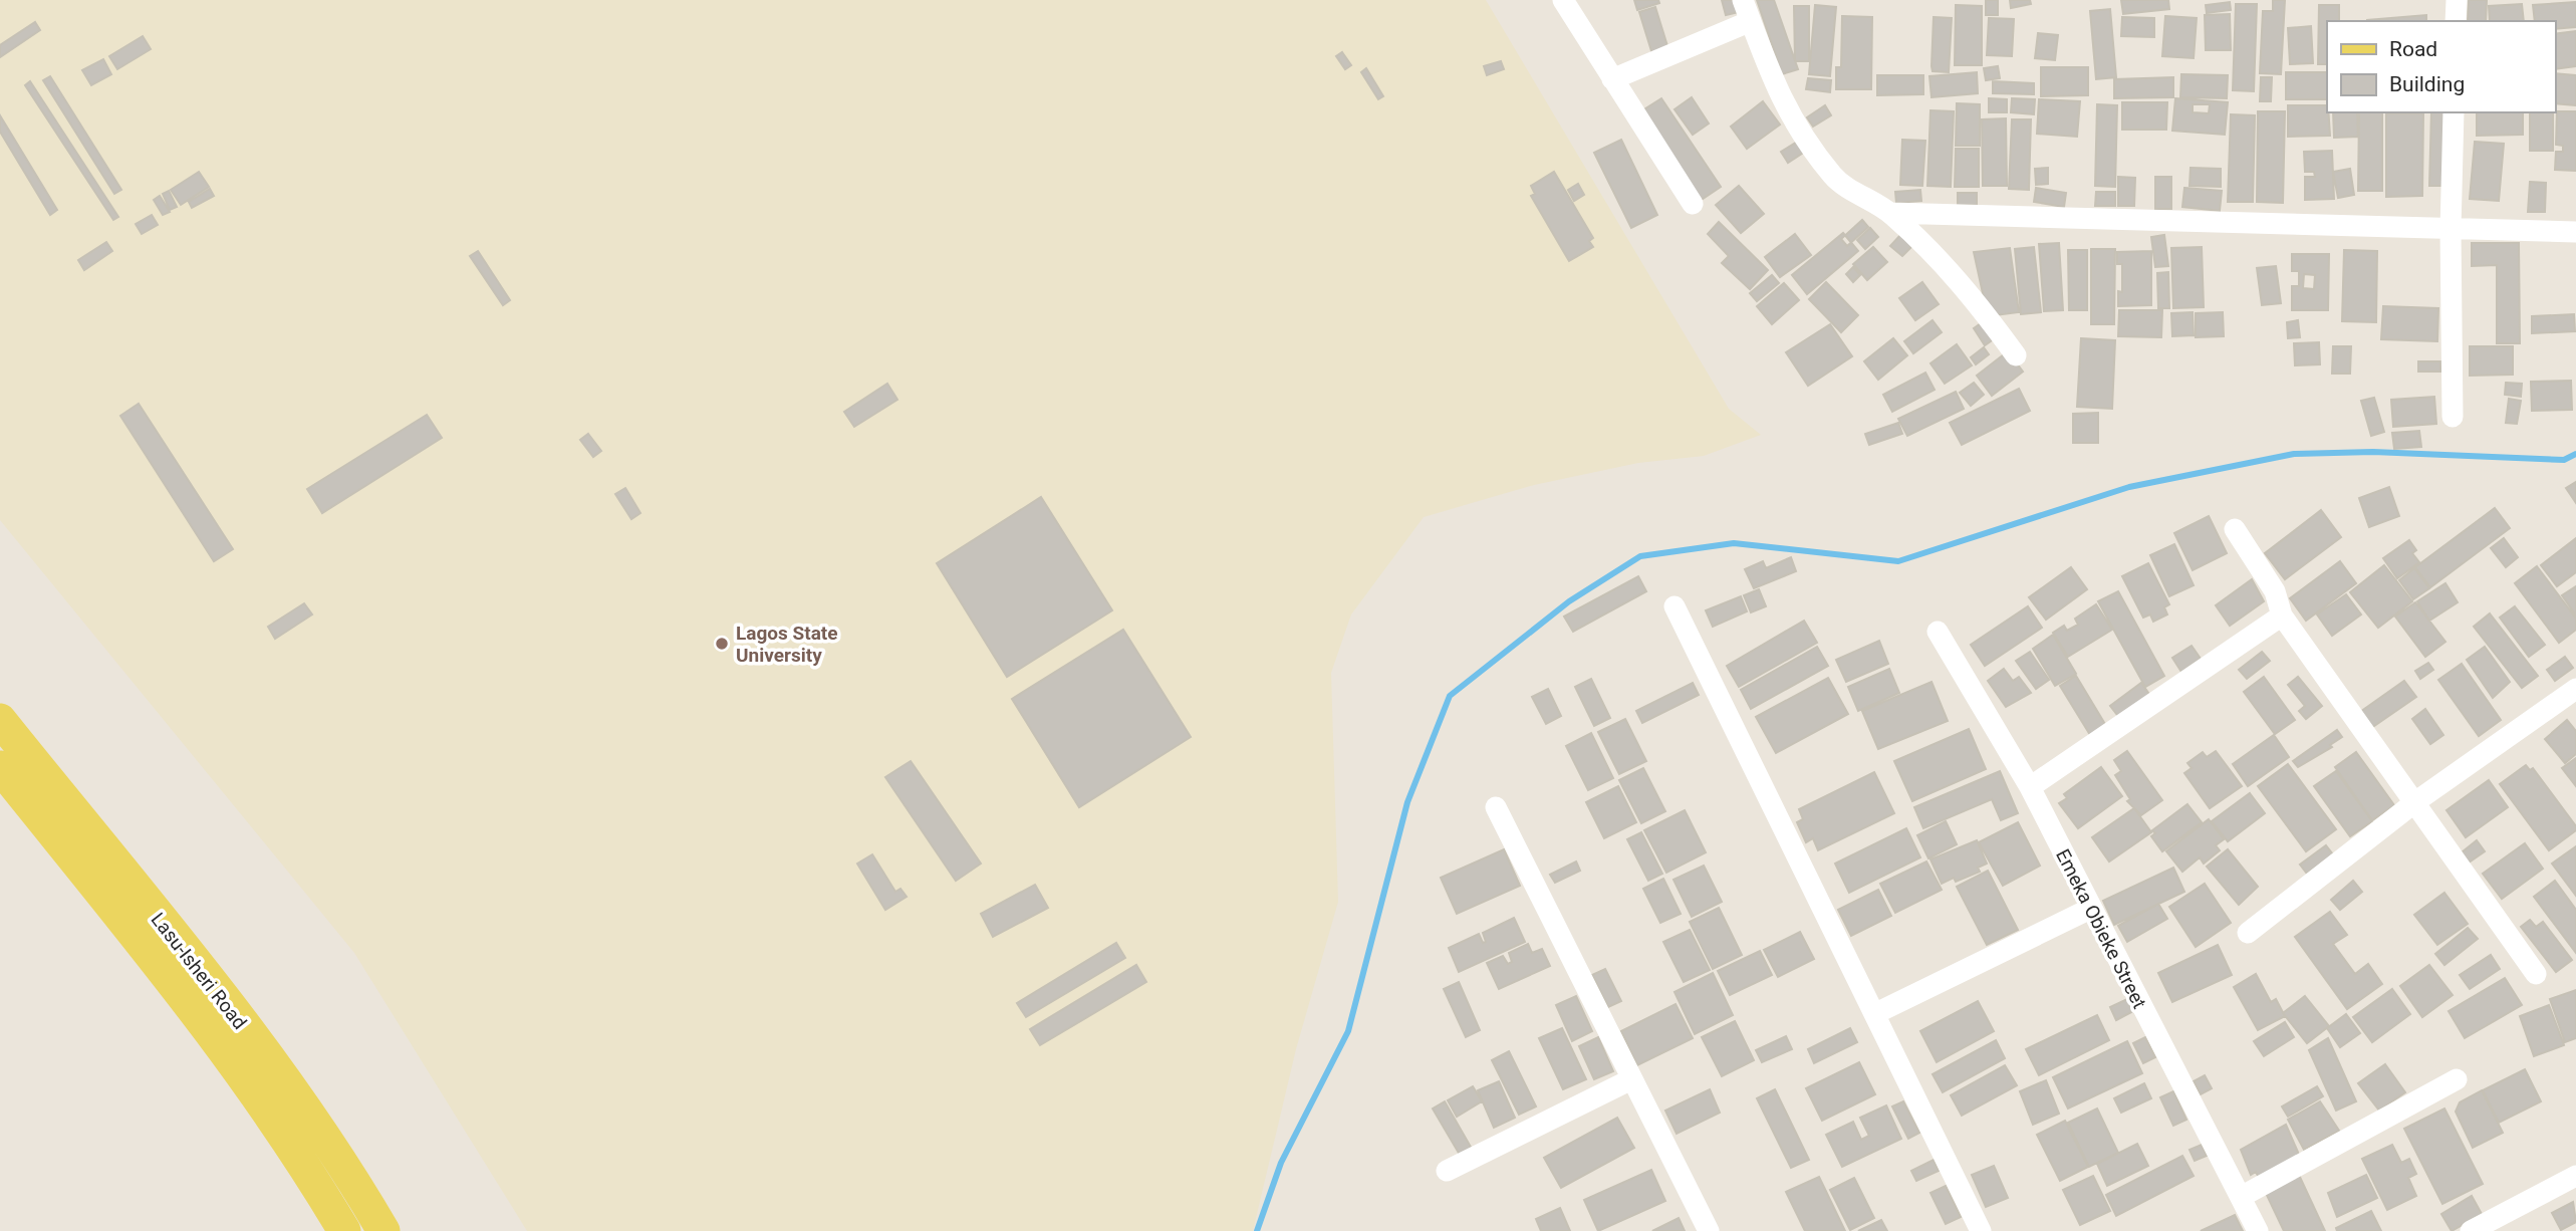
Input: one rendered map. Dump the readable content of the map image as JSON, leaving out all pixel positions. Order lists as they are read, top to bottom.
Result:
{
  "streets": {
    "main road": ["Lasu-Isheri Road"],
    "street": ["Emeka Obieke Street"]
  },
  "places": ["Lagos State University"],
  "legend": ["Road", "Building"]
}
